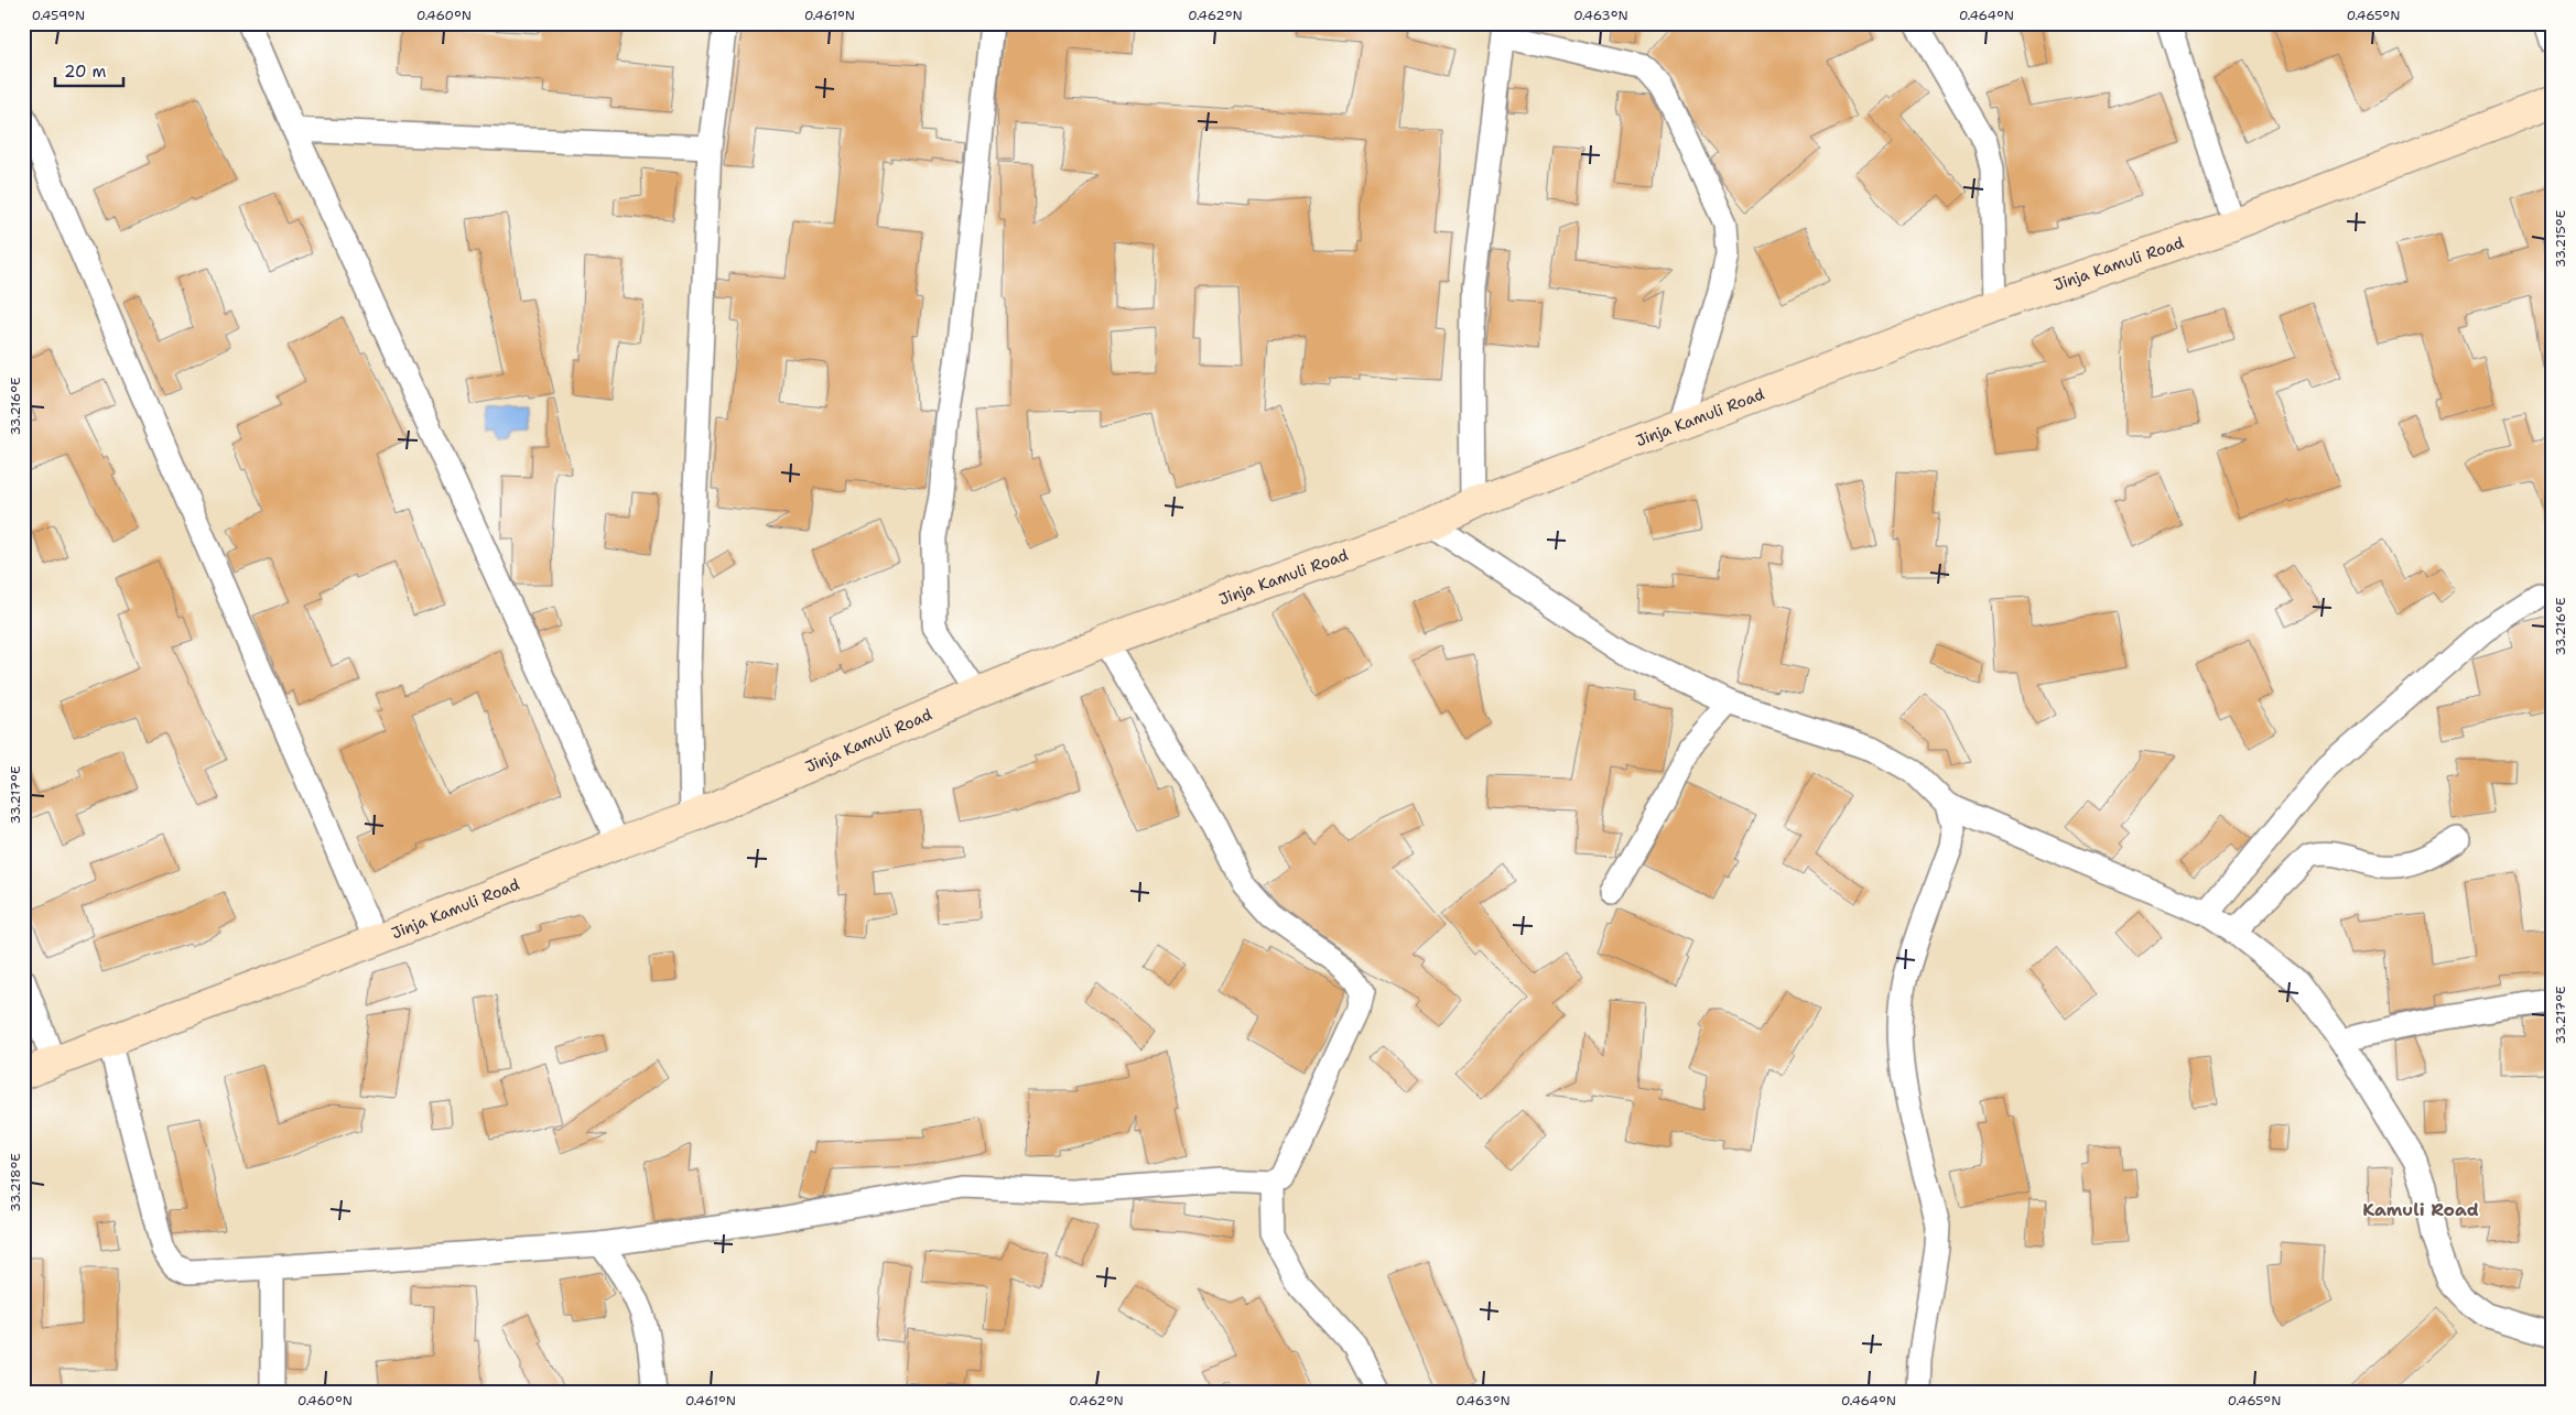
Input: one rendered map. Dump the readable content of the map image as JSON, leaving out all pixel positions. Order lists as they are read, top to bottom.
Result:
{
  "streets": {
    "main road": ["Jinja Kamuli Road"]
  },
  "districts": ["Kamuli Road"],
  "scale_bar": "20 m",
  "coordinates": [
    "0.459°N",
    "0.460°N",
    "0.461°N",
    "0.462°N",
    "0.463°N",
    "0.464°N",
    "0.465°N",
    "33.215°E",
    "33.216°E",
    "33.217°E",
    "33.218°E"
  ]
}
